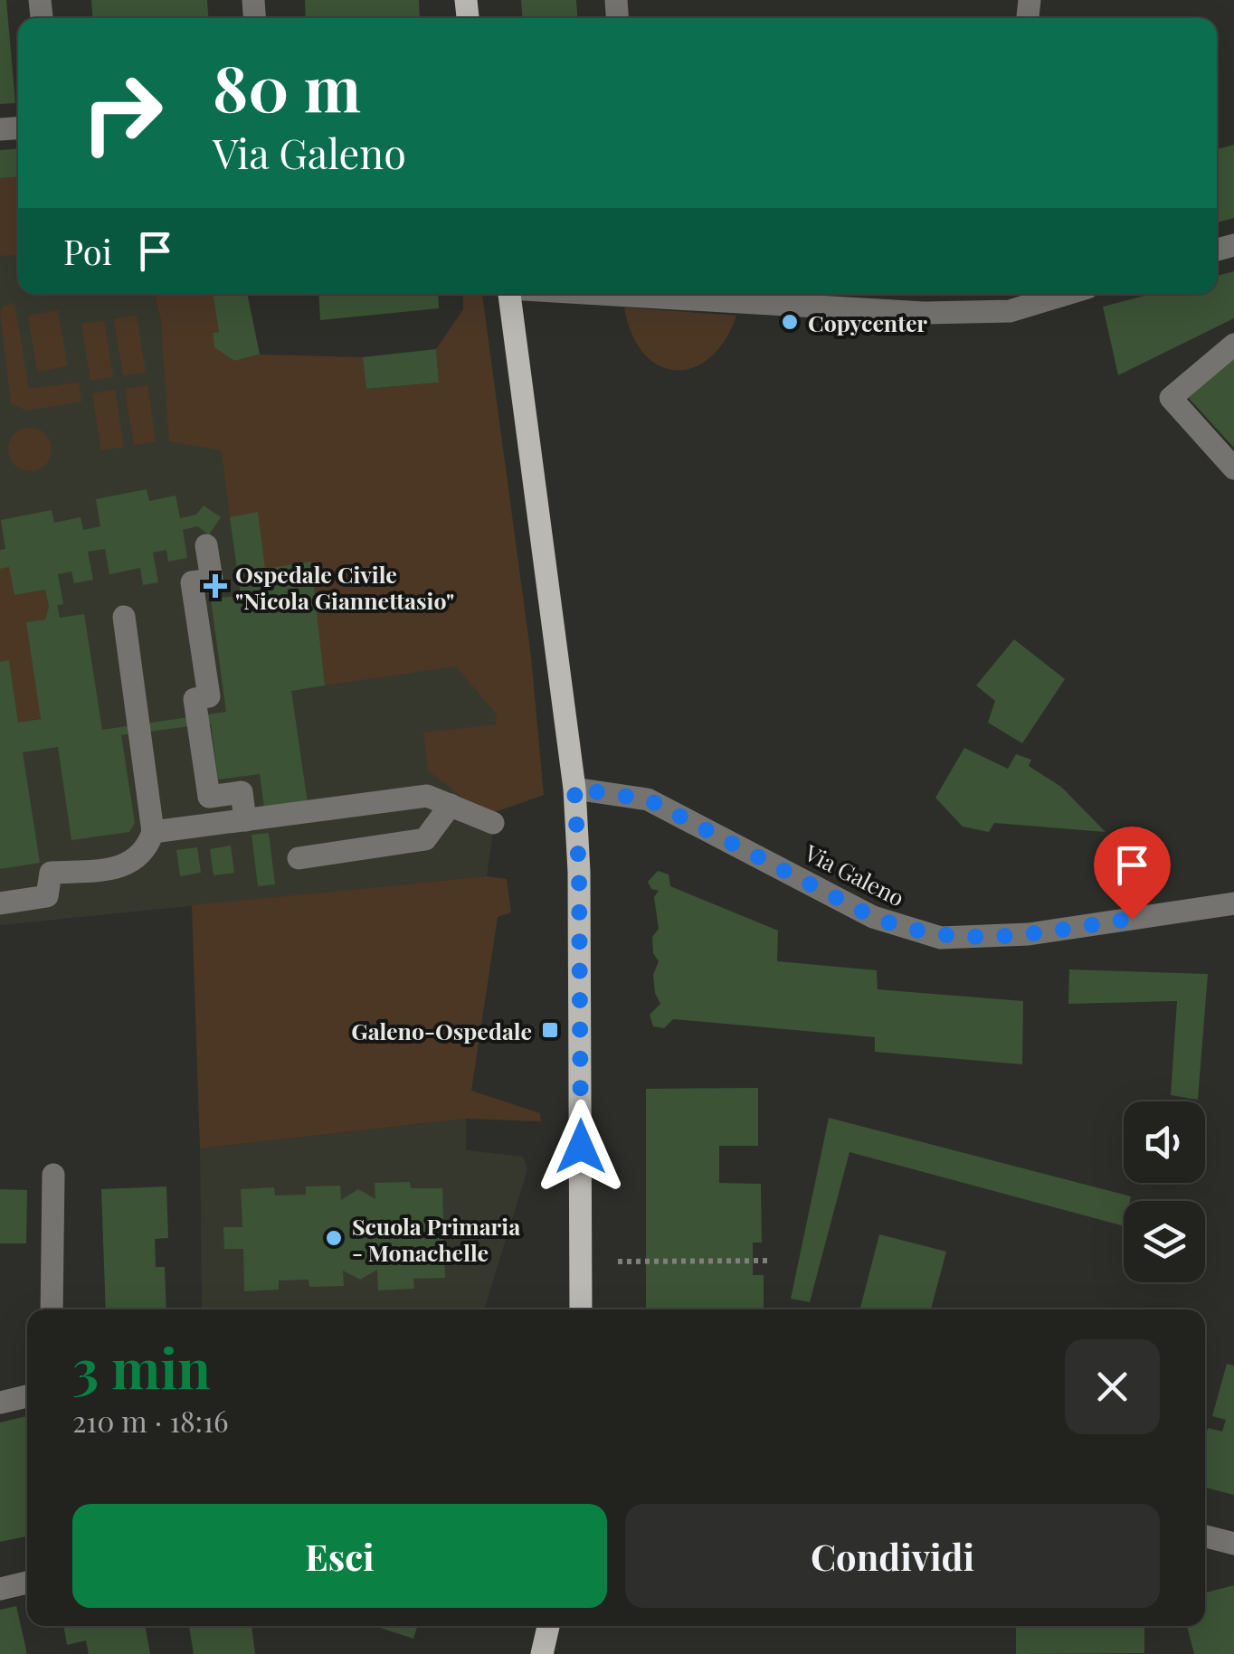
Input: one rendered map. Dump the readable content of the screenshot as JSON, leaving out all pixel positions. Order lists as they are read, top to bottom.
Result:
{
  "streets": {
    "street": ["Via Galeno"]
  },
  "places": {
    "other": ["Copycenter", "Scuola Primaria - Monachelle"],
    "health": ["Ospedale Civile \"Nicola Giannettasio\""],
    "transit": ["Galeno-Ospedale"]
  },
  "page": {
    "turn": ["80 m", "Via Galeno"],
    "then": "Poi",
    "heading": ["3 min", "210 m · 18:16"],
    "buttons": ["Esci", "Condividi"]
  }
}
